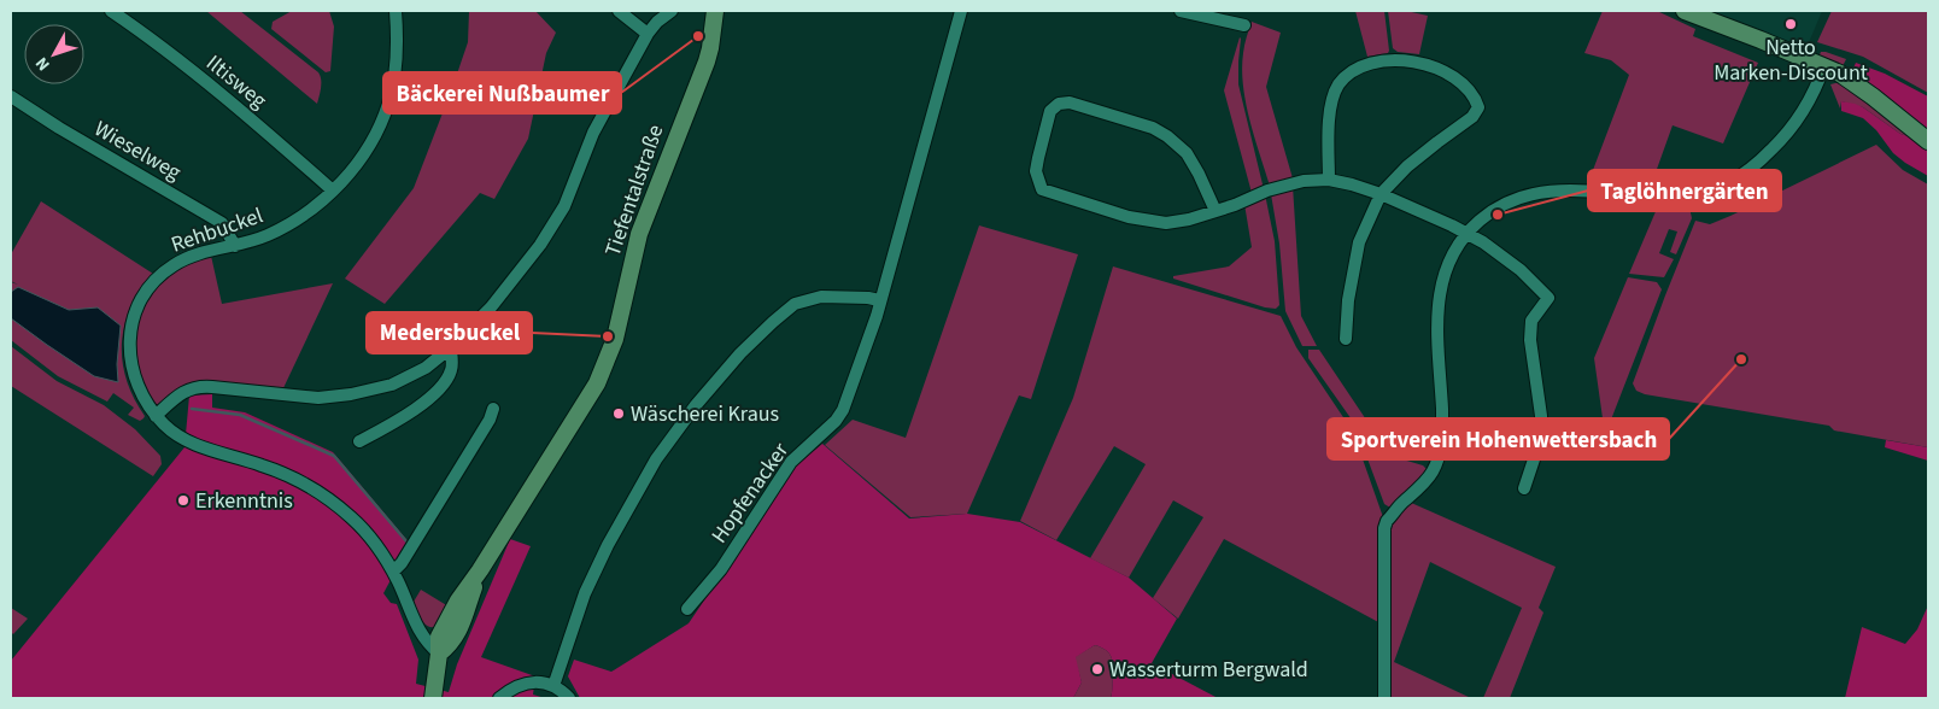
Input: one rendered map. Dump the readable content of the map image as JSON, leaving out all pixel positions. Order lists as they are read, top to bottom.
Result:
{
  "streets": {
    "street": [
      "Iltisweg",
      "Wieselweg",
      "Tiefentalstraße",
      "Rehbuckel",
      "Hopfenacker"
    ]
  },
  "crossings": [
    ["Iltisweg", "Rehbuckel"],
    ["Wieselweg", "Rehbuckel"],
    ["Tiefentalstraße", "Rehbuckel"]
  ],
  "places": [
    "Netto Marken-Discount",
    "Bäckerei Nußbaumer",
    "Taglöhnergärten",
    "Medersbuckel",
    "Sportverein Hohenwettersbach",
    "Wäscherei Kraus",
    "Erkenntnis",
    "Wasserturm Bergwald"
  ],
  "north": "bottom left"
}
